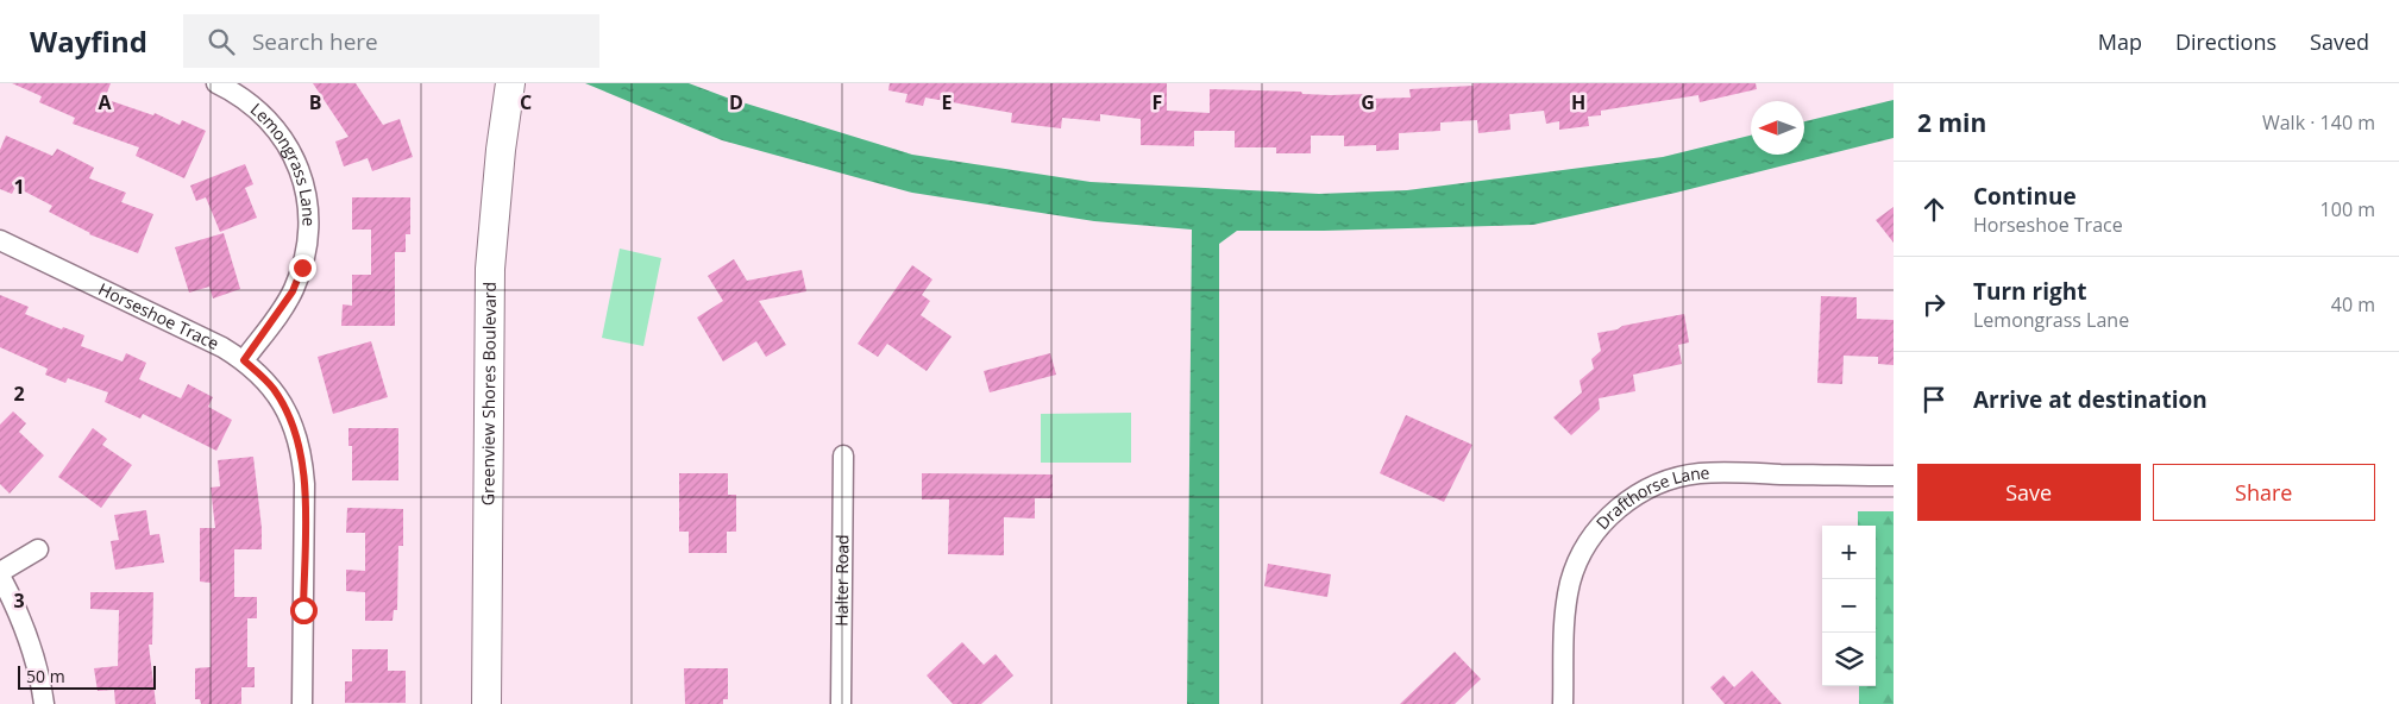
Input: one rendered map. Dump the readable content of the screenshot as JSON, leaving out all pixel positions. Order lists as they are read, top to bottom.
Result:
{
  "streets": {
    "street": [
      "Lemongrass Lane",
      "Horseshoe Trace",
      "Greenview Shores Boulevard",
      "Drafthorse Lane",
      "Halter Road"
    ]
  },
  "crossings": [
    ["Lemongrass Lane", "Horseshoe Trace"]
  ],
  "scale_bar": "50 m",
  "north": "left",
  "page": {
    "header": "Wayfind",
    "search": "Search here",
    "nav": ["Map", "Directions", "Saved"],
    "heading": ["2 min", "Walk · 140 m"],
    "list": [
      ["Continue", "Horseshoe Trace", "100 m"],
      ["Turn right", "Lemongrass Lane", "40 m"],
      "Arrive at destination"
    ],
    "buttons": ["Save", "Share"],
    "map_buttons": ["+", "−"],
    "scale": "50 m"
  },
  "grid": {
    "columns": [
      "A",
      "B",
      "C",
      "D",
      "E",
      "F",
      "G",
      "H"
    ],
    "rows": ["1", "2", "3"]
  }
}
